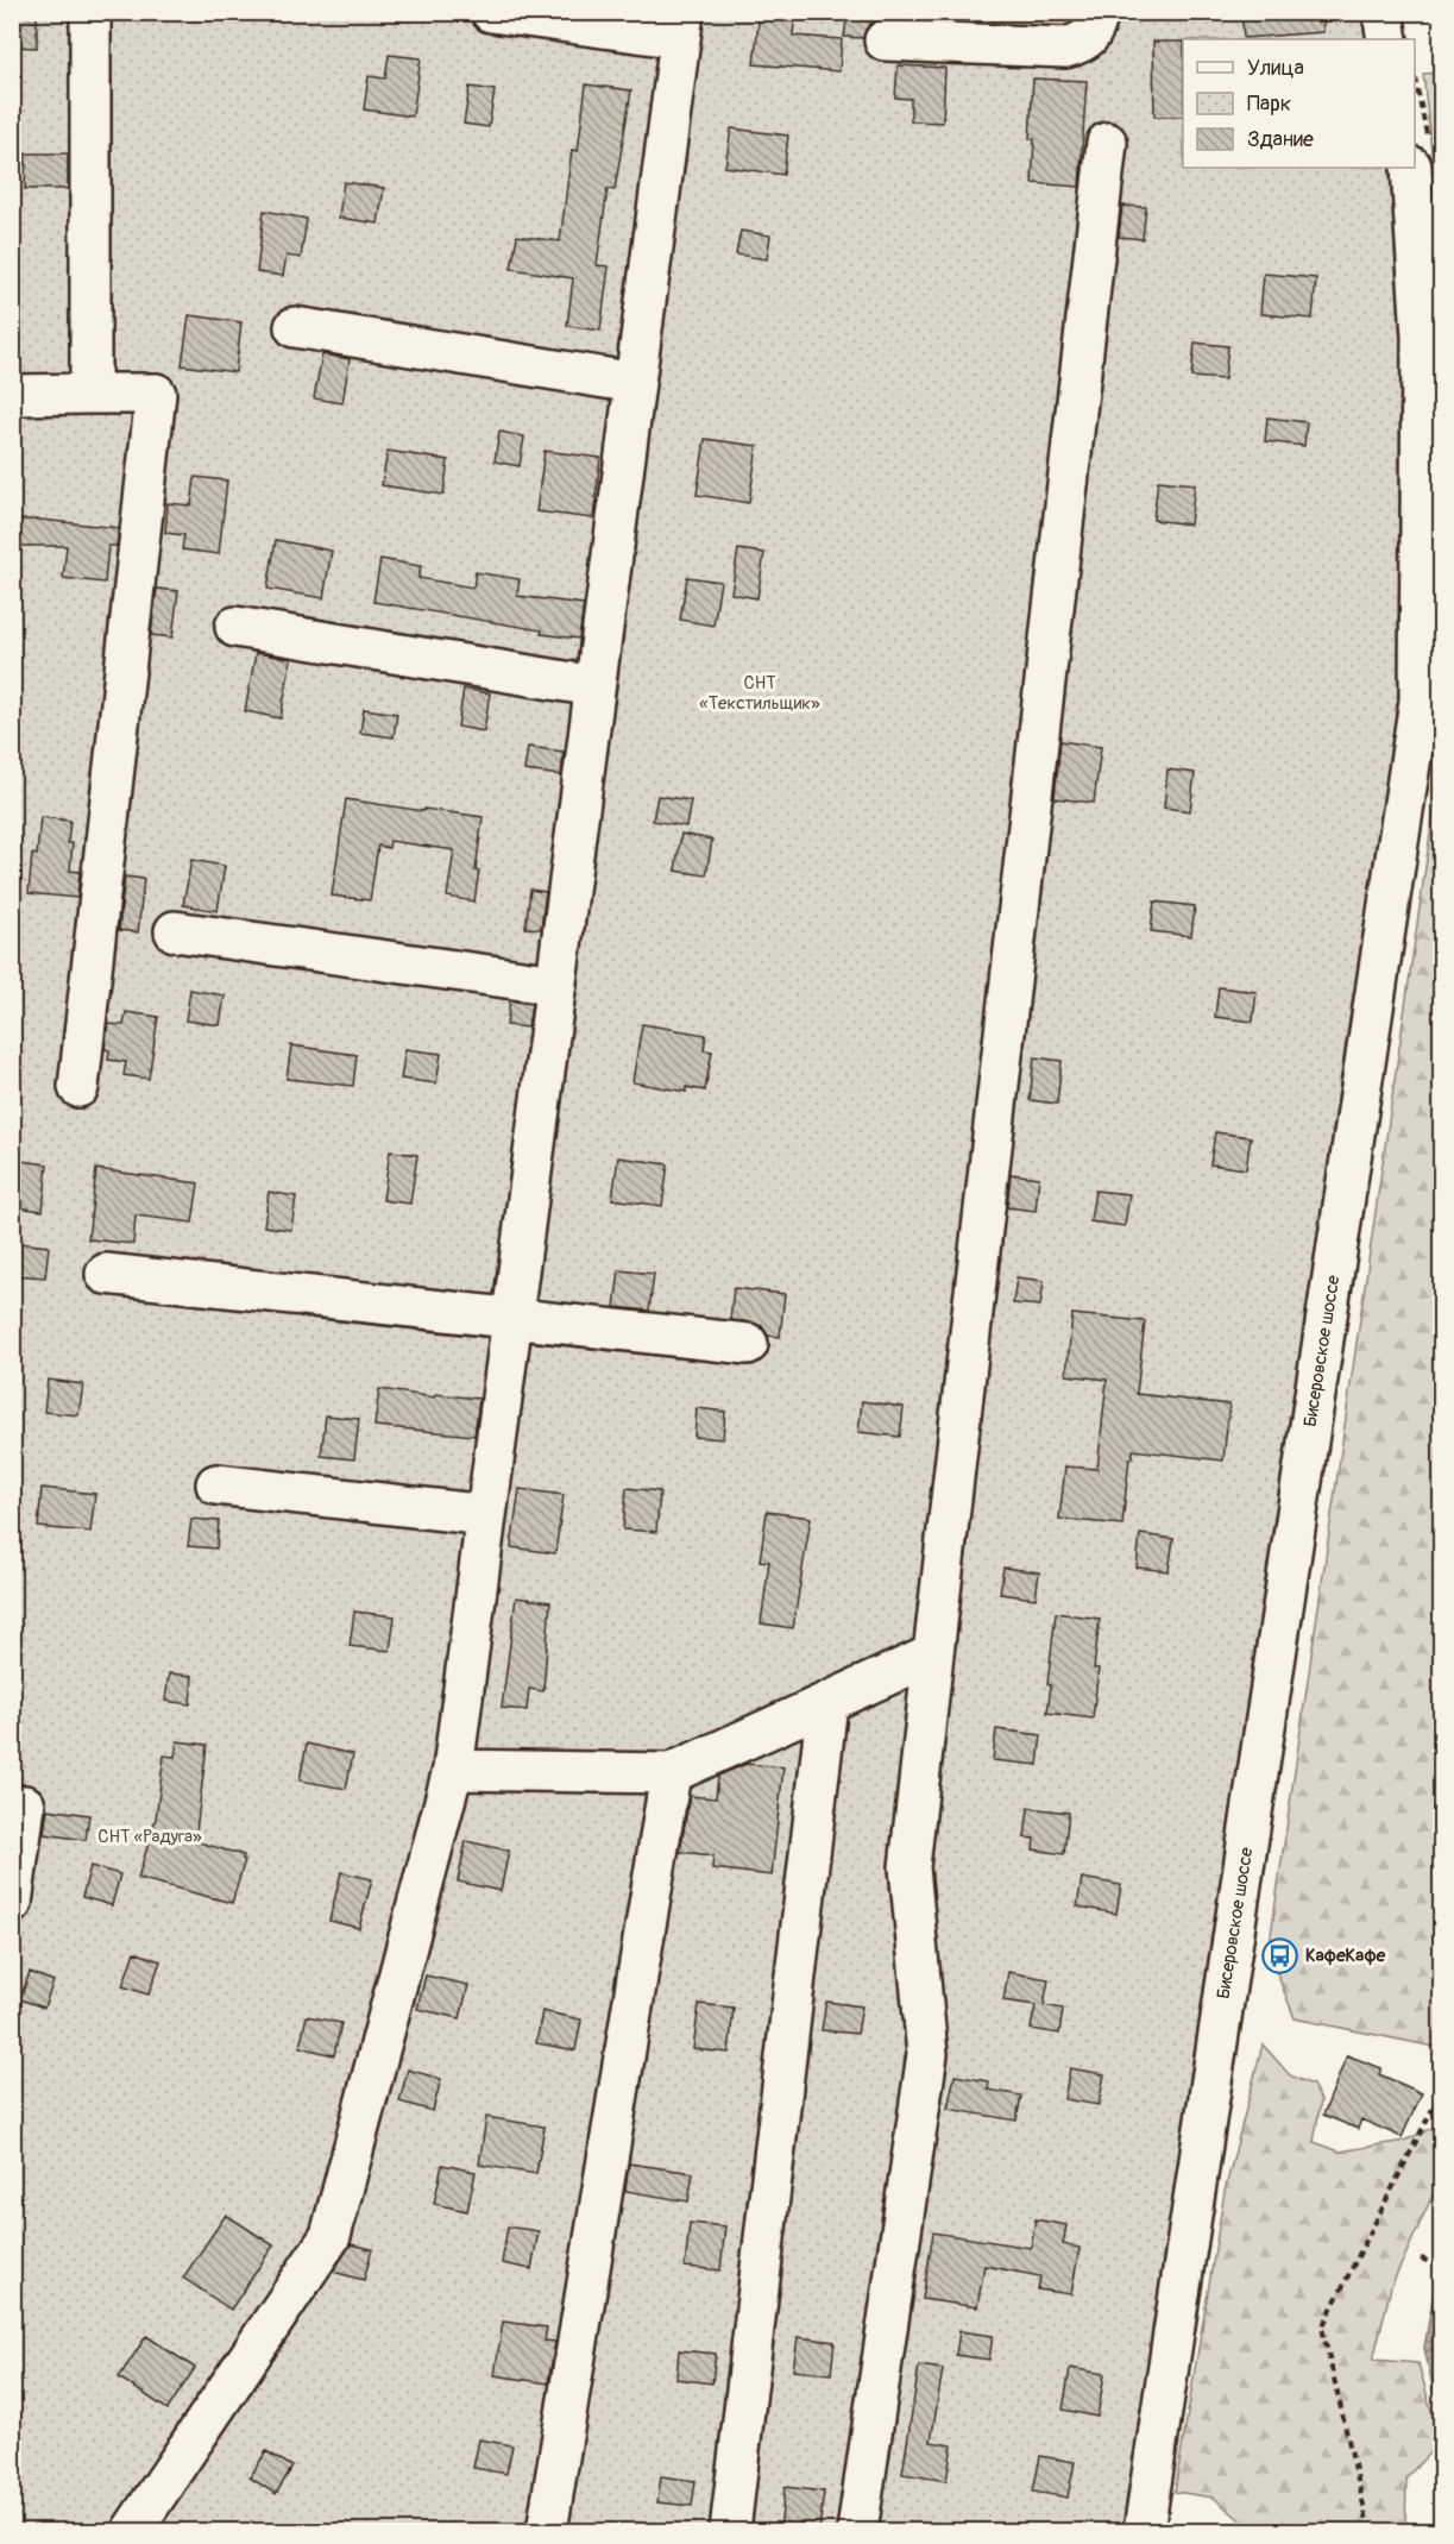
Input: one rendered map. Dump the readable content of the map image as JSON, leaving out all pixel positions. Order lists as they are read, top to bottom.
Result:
{
  "streets": {
    "street": ["Бисеровское шоссе"]
  },
  "parks": ["СНТ «Текстильщик»", "СНТ «Радуга»"],
  "places": {
    "bus stop": ["КафеКафе"]
  },
  "legend": ["Улица", "Парк", "Здание"]
}
